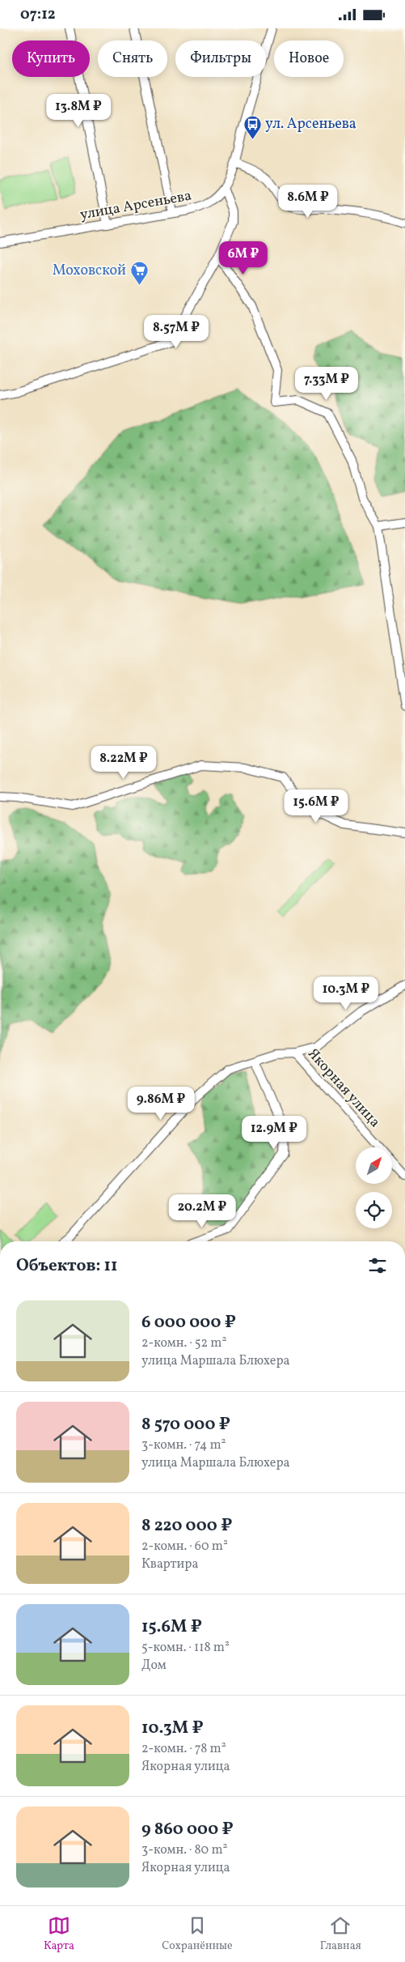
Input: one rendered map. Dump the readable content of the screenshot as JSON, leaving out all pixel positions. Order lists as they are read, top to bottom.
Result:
{
  "streets": {
    "street": ["улица Арсеньева", "Якорная улица"]
  },
  "places": {
    "bus stop": ["ул. Арсеньева"],
    "supermarket": ["Моховской"]
  },
  "north": "top right",
  "page": {
    "status": "07:12",
    "chip": [
      "Купить",
      "Снять",
      "Фильтры",
      "Новое"
    ],
    "price": [
      "13.8M ₽",
      "8.6M ₽",
      "6M ₽",
      "8.57M ₽",
      "7.33M ₽",
      "8.22M ₽",
      "15.6M ₽",
      "10.3M ₽",
      "9.86M ₽",
      "12.9M ₽",
      "20.2M ₽"
    ],
    "heading": "Объектов: 11",
    "list": [
      {
        "name": "6 000 000 ₽",
        "note": "2-комн. · 52 m² · улица Маршала Блюхера"
      },
      {
        "name": "8 570 000 ₽",
        "note": "3-комн. · 74 m² · улица Маршала Блюхера"
      },
      {
        "name": "8 220 000 ₽",
        "note": "2-комн. · 60 m² · Квартира"
      },
      {
        "name": "15.6M ₽",
        "note": "5-комн. · 118 m² · Дом"
      },
      {
        "name": "10.3M ₽",
        "note": "2-комн. · 78 m² · Якорная улица"
      },
      {
        "name": "9 860 000 ₽",
        "note": "3-комн. · 80 m² · Якорная улица"
      }
    ],
    "tabs": ["Карта", "Сохранённые", "Главная"]
  }
}
